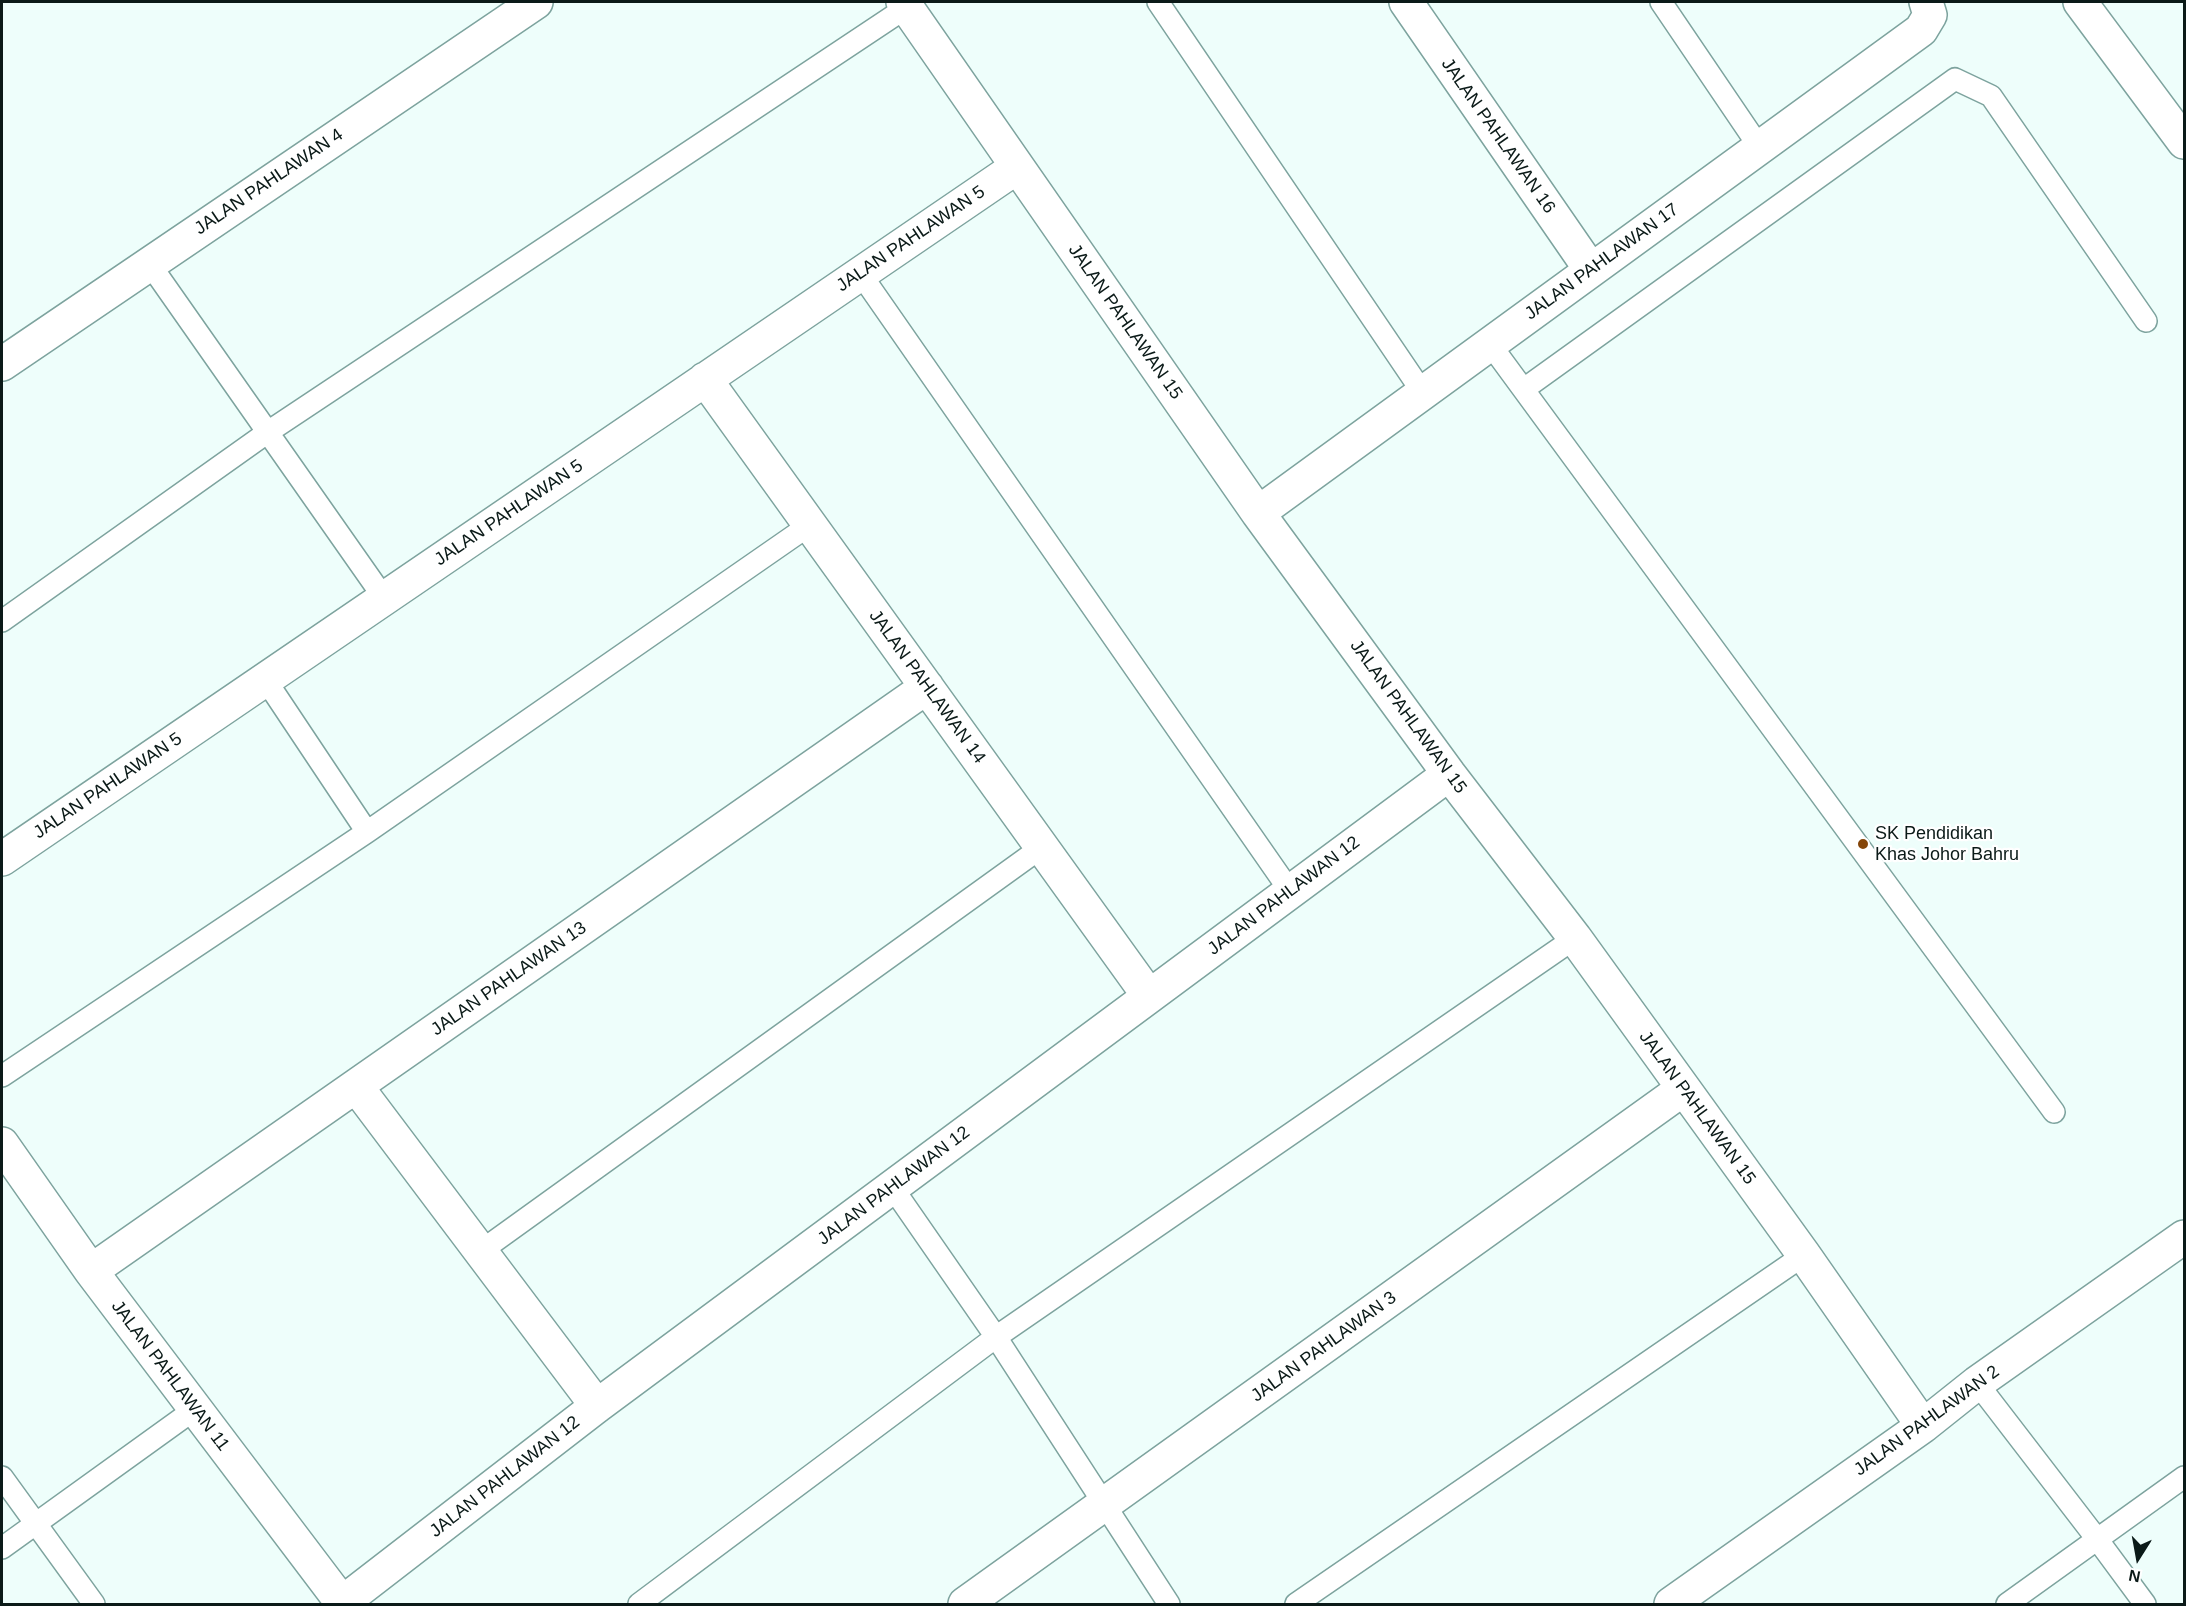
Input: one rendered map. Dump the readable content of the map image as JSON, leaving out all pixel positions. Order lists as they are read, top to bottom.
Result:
{
  "streets": {
    "street": [
      "JALAN PAHLAWAN 16",
      "JALAN PAHLAWAN 4",
      "JALAN PAHLAWAN 5",
      "JALAN PAHLAWAN 17",
      "JALAN PAHLAWAN 15",
      "JALAN PAHLAWAN 14",
      "JALAN PAHLAWAN 12",
      "JALAN PAHLAWAN 13",
      "JALAN PAHLAWAN 3",
      "JALAN PAHLAWAN 11",
      "JALAN PAHLAWAN 2"
    ]
  },
  "crossings": [
    ["JALAN PAHLAWAN 16", "JALAN PAHLAWAN 17"],
    ["JALAN PAHLAWAN 5", "JALAN PAHLAWAN 15"],
    ["JALAN PAHLAWAN 5", "JALAN PAHLAWAN 14"],
    ["JALAN PAHLAWAN 17", "JALAN PAHLAWAN 15"],
    ["JALAN PAHLAWAN 15", "JALAN PAHLAWAN 12"],
    ["JALAN PAHLAWAN 15", "JALAN PAHLAWAN 3"],
    ["JALAN PAHLAWAN 15", "JALAN PAHLAWAN 2"],
    ["JALAN PAHLAWAN 14", "JALAN PAHLAWAN 12"],
    ["JALAN PAHLAWAN 14", "JALAN PAHLAWAN 13"],
    ["JALAN PAHLAWAN 12", "JALAN PAHLAWAN 11"],
    ["JALAN PAHLAWAN 13", "JALAN PAHLAWAN 11"]
  ],
  "places": ["SK Pendidikan Khas Johor Bahru"],
  "north": "bottom"
}
